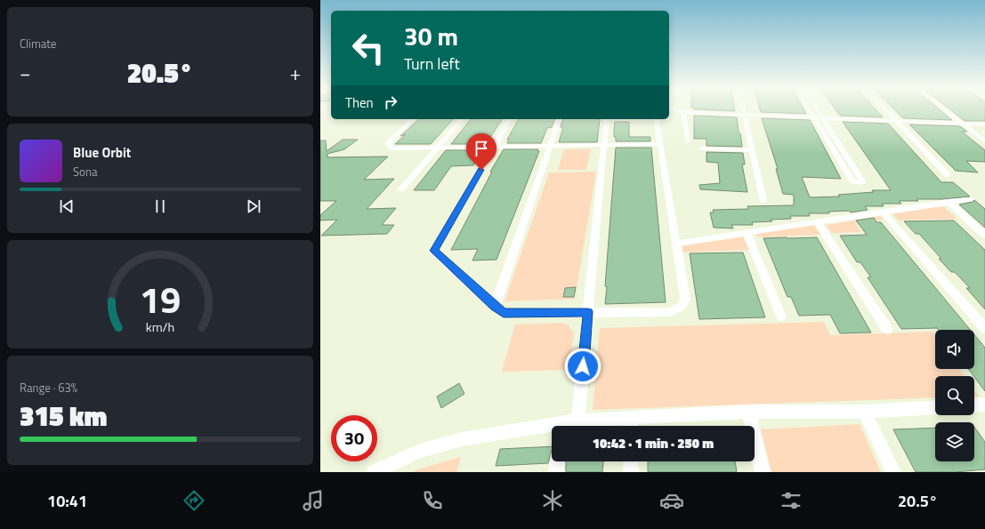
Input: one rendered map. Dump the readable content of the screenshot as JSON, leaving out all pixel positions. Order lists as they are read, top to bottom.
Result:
{
  "page": {
    "tile": [
      "Climate",
      ["Range · 63%", "315 km"]
    ],
    "turn": ["30 m", "Turn left"],
    "heat": ["−", "20.5°", "+"],
    "then": "Then",
    "song": ["Blue Orbit", "Sona"],
    "limit": "30",
    "trip": "10:42 · 1 min · 250 m",
    "tabs": ["10:41", "20.5°"],
    "gauge": ["19", "km/h"]
  }
}
